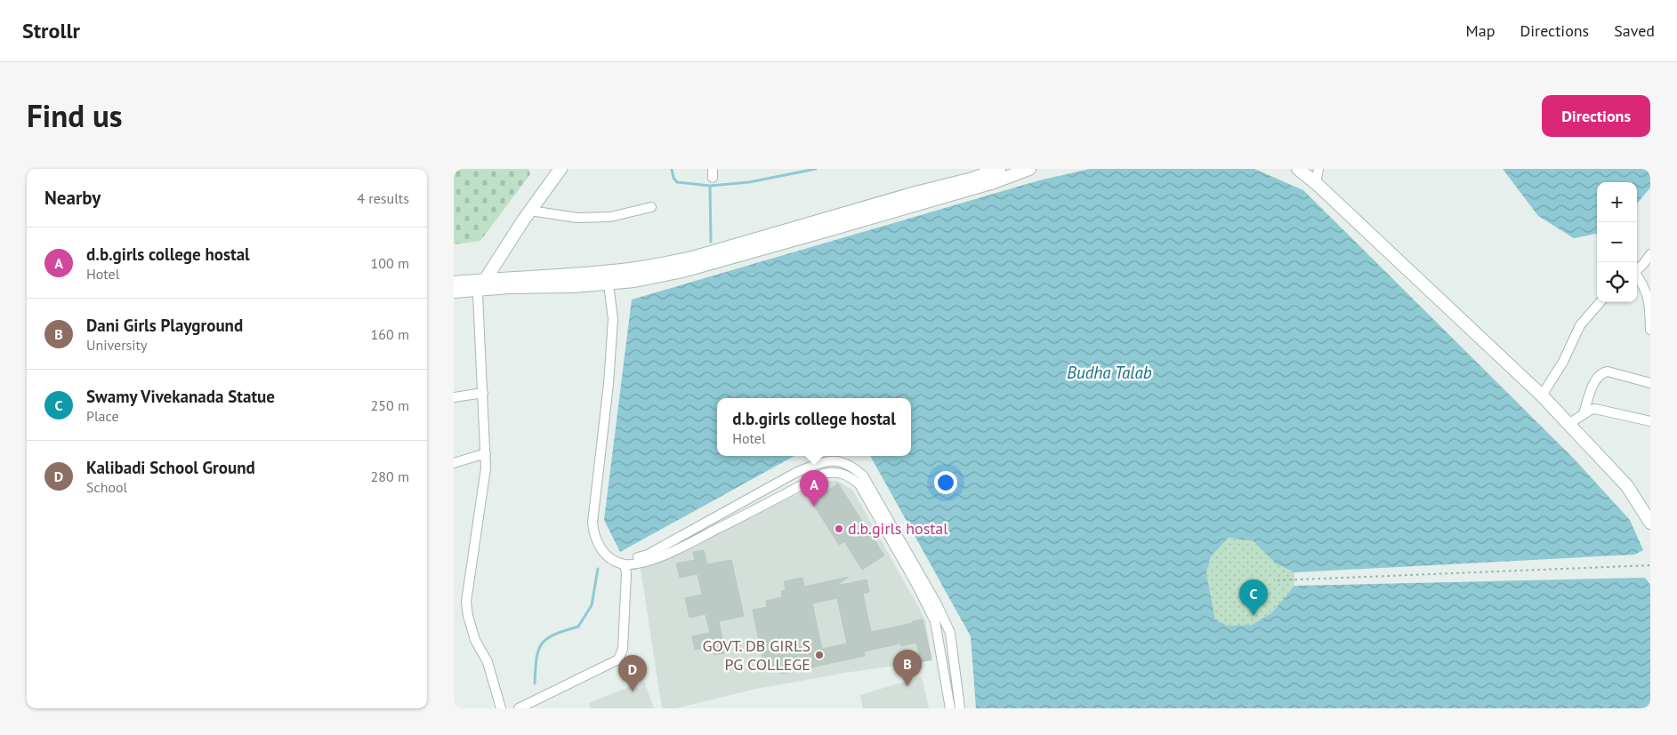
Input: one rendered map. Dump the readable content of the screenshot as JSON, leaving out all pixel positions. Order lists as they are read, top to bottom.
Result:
{
  "water": ["Budha Talab"],
  "places": ["d.b.girls hostal", "GOVT. DB GIRLS PG COLLEGE"],
  "page": {
    "header": "Strollr",
    "nav": ["Map", "Directions", "Saved"],
    "title": "Find us",
    "buttons": "Directions",
    "heading": ["Nearby", "4 results"],
    "map_buttons": ["+", "−"],
    "list": [
      {
        "mark": "A",
        "name": "d.b.girls college hostal",
        "note": "Hotel",
        "value": "100 m"
      },
      {
        "mark": "B",
        "name": "Dani Girls Playground",
        "note": "University",
        "value": "160 m"
      },
      {
        "mark": "C",
        "name": "Swamy Vivekanada Statue",
        "note": "Place",
        "value": "250 m"
      },
      {
        "mark": "D",
        "name": "Kalibadi School Ground",
        "note": "School",
        "value": "280 m"
      }
    ],
    "popup": ["d.b.girls college hostal", "Hotel"],
    "pins": [
      "A",
      "C",
      "B",
      "D"
    ]
  }
}
